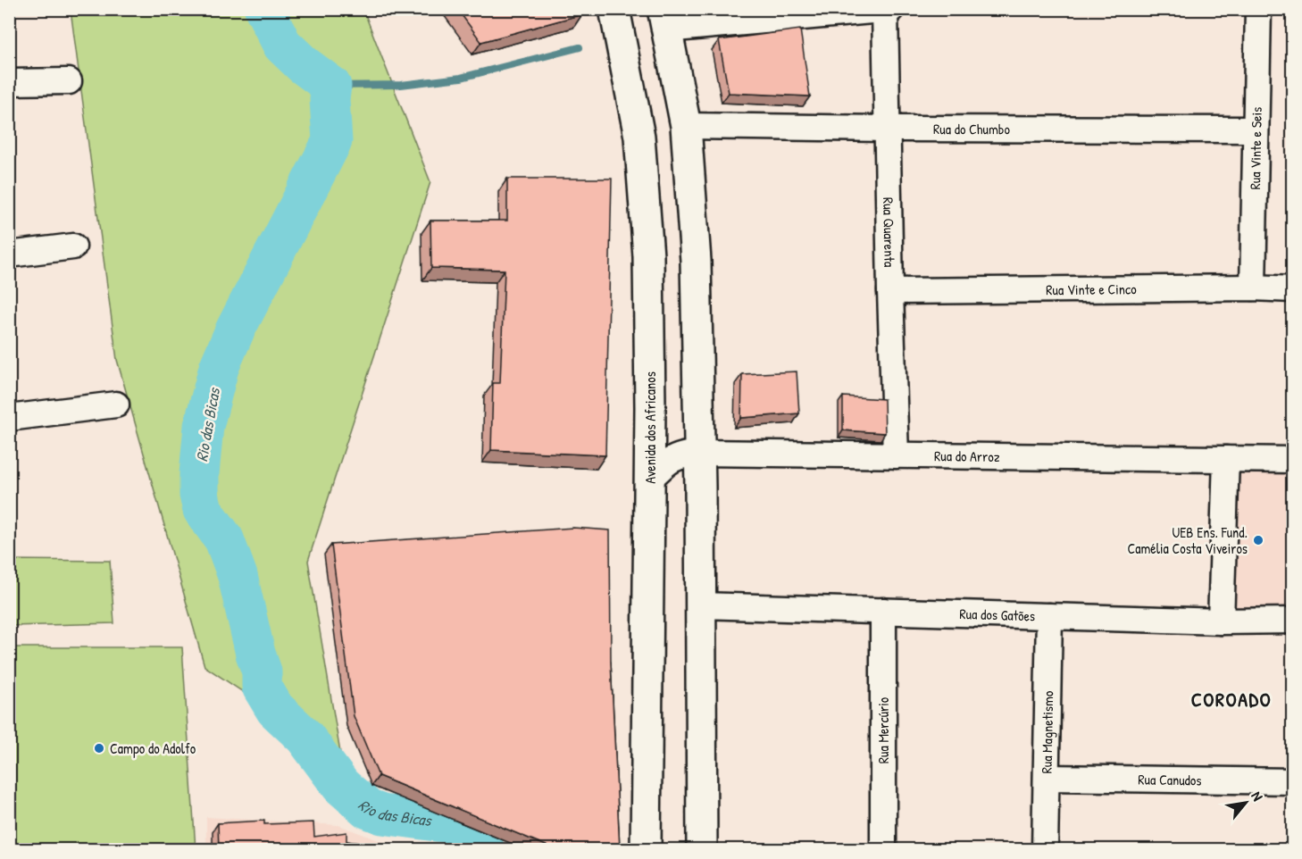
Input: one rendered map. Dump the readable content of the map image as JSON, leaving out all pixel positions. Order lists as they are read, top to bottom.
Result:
{
  "streets": {
    "main road": ["Avenida dos Africanos"],
    "street": [
      "Rua do Chumbo",
      "Rua Vinte e Seis",
      "Rua Quarenta",
      "Rua Vinte e Cinco",
      "Rua do Arroz",
      "Rua dos Gatões",
      "Rua Mercúrio",
      "Rua Magnetismo",
      "Rua Canudos"
    ]
  },
  "crossings": [
    ["Rua do Chumbo", "Rua Vinte e Seis"],
    ["Rua do Chumbo", "Rua Quarenta"],
    ["Rua Vinte e Seis", "Rua Vinte e Cinco"],
    ["Rua Quarenta", "Rua Vinte e Cinco"],
    ["Rua Quarenta", "Rua do Arroz"],
    ["Avenida dos Africanos", "Rua do Arroz"],
    ["Rua dos Gatões", "Rua Mercúrio"],
    ["Rua dos Gatões", "Rua Magnetismo"],
    ["Rua Magnetismo", "Rua Canudos"]
  ],
  "districts": ["COROADO"],
  "water": ["Rio das Bicas"],
  "places": ["UEB Ens. Fund. Camélia Costa Viveiros", "Campo do Adolfo"],
  "north": "top right"
}
